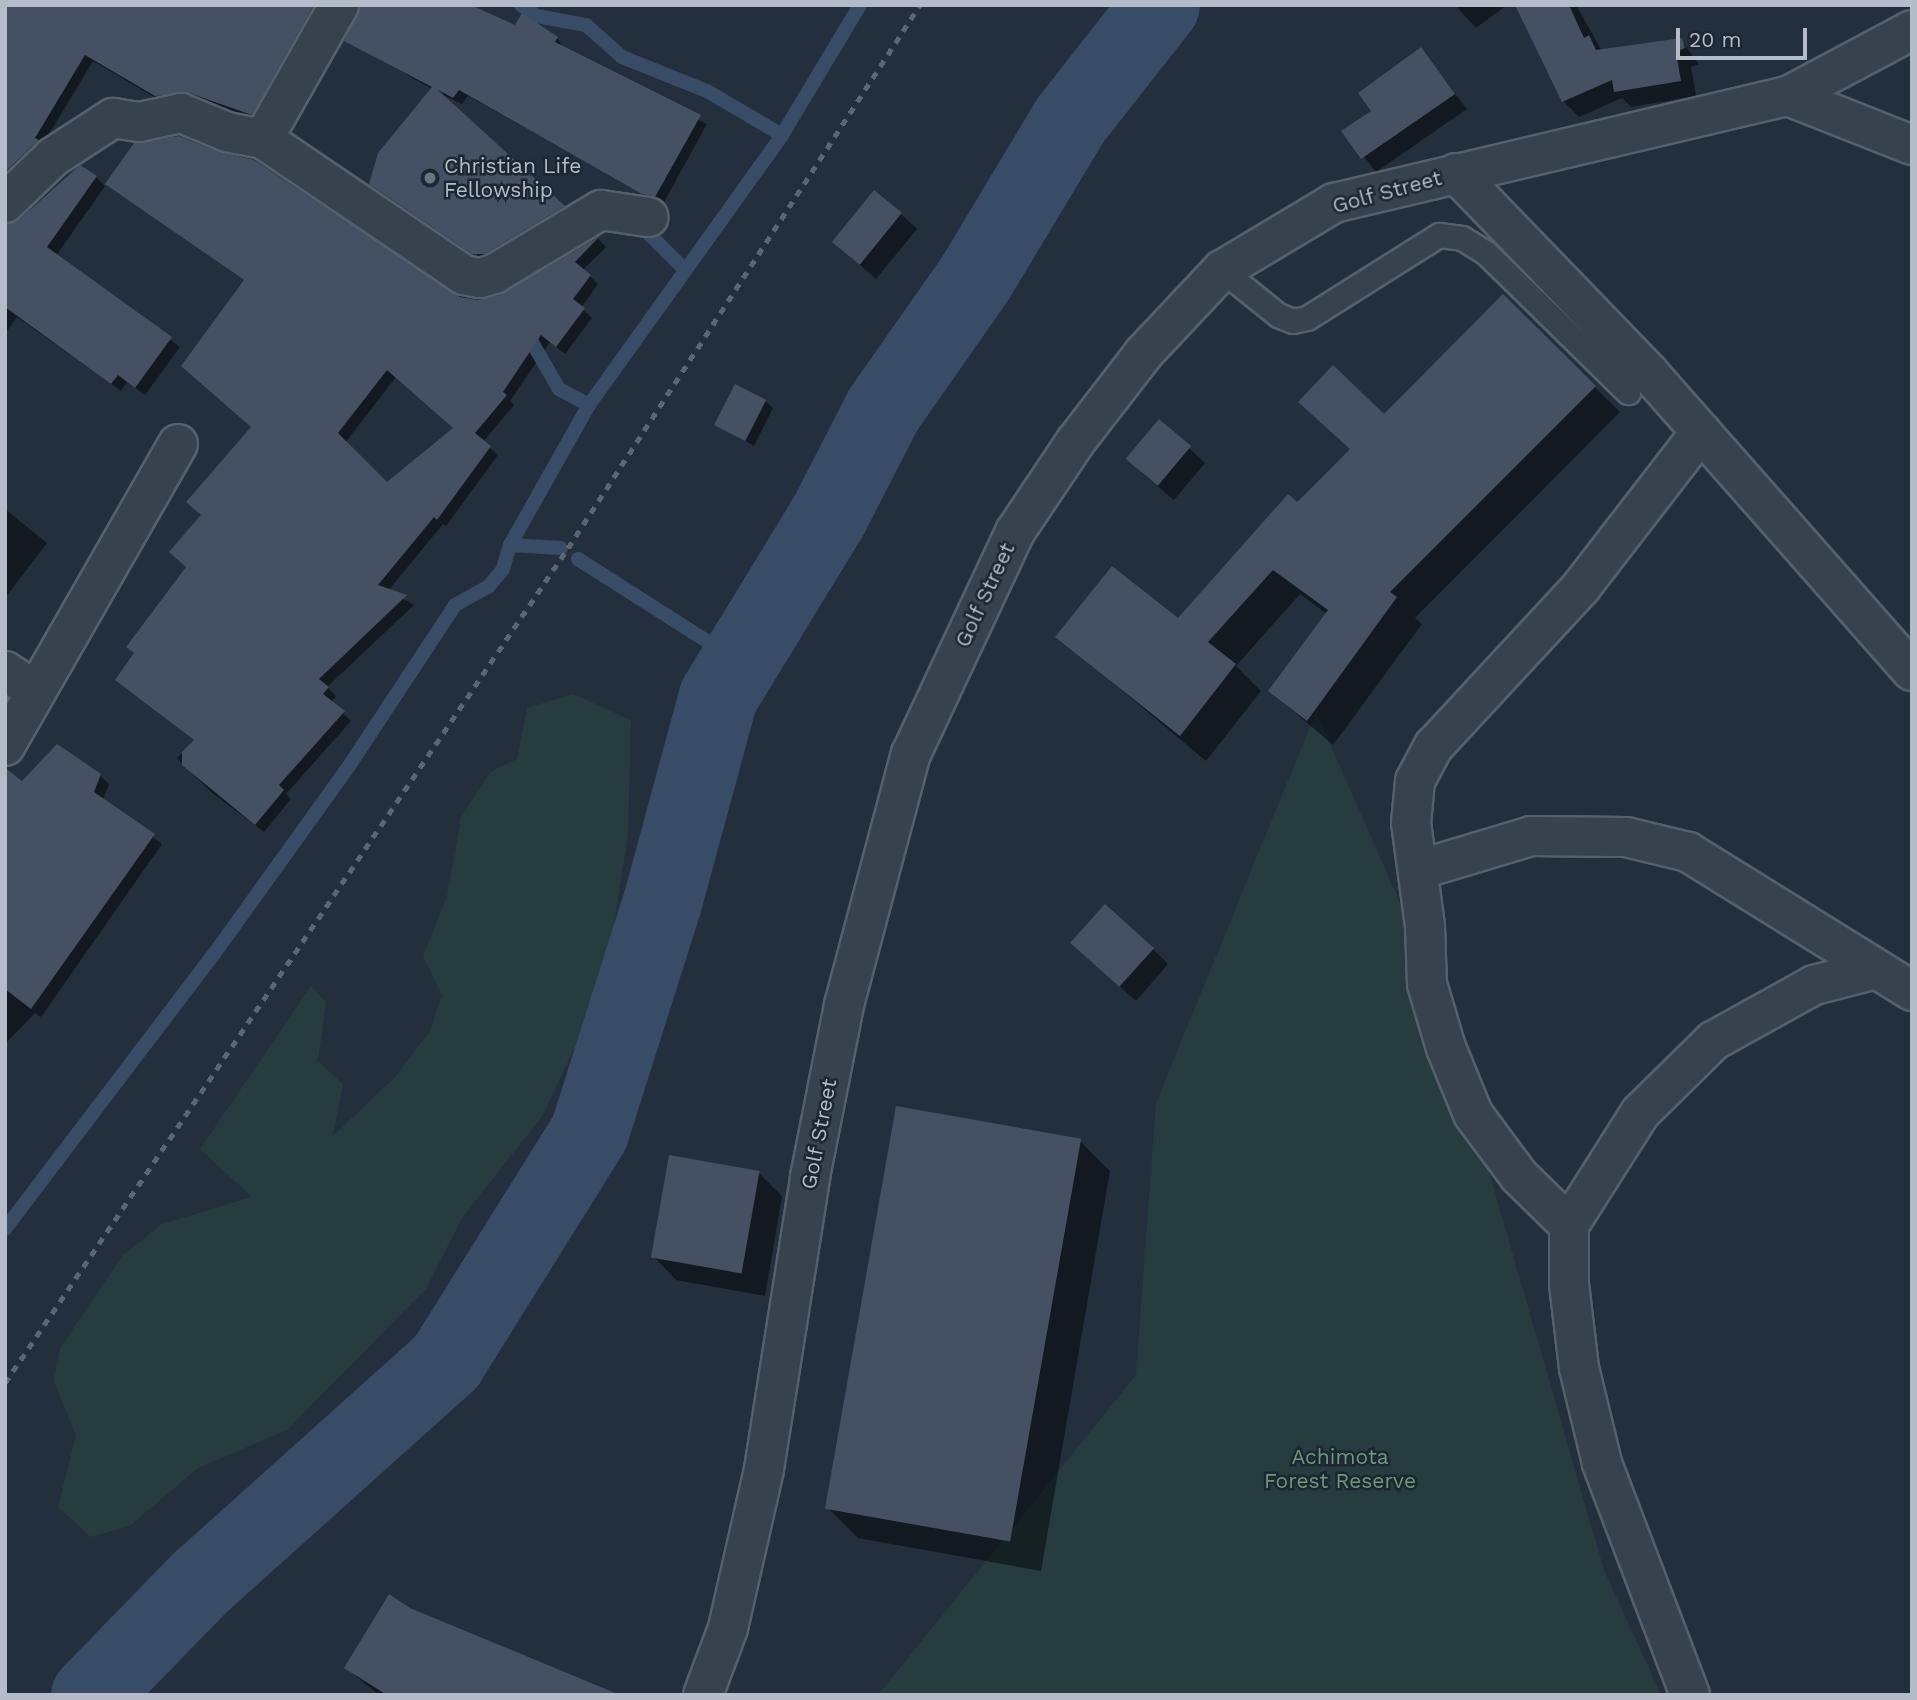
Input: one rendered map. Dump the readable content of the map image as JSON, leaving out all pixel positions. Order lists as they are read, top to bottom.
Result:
{
  "streets": {
    "street": ["Golf Street"]
  },
  "parks": ["Achimota Forest Reserve"],
  "places": ["Christian Life Fellowship"],
  "scale_bar": "20 m"
}
